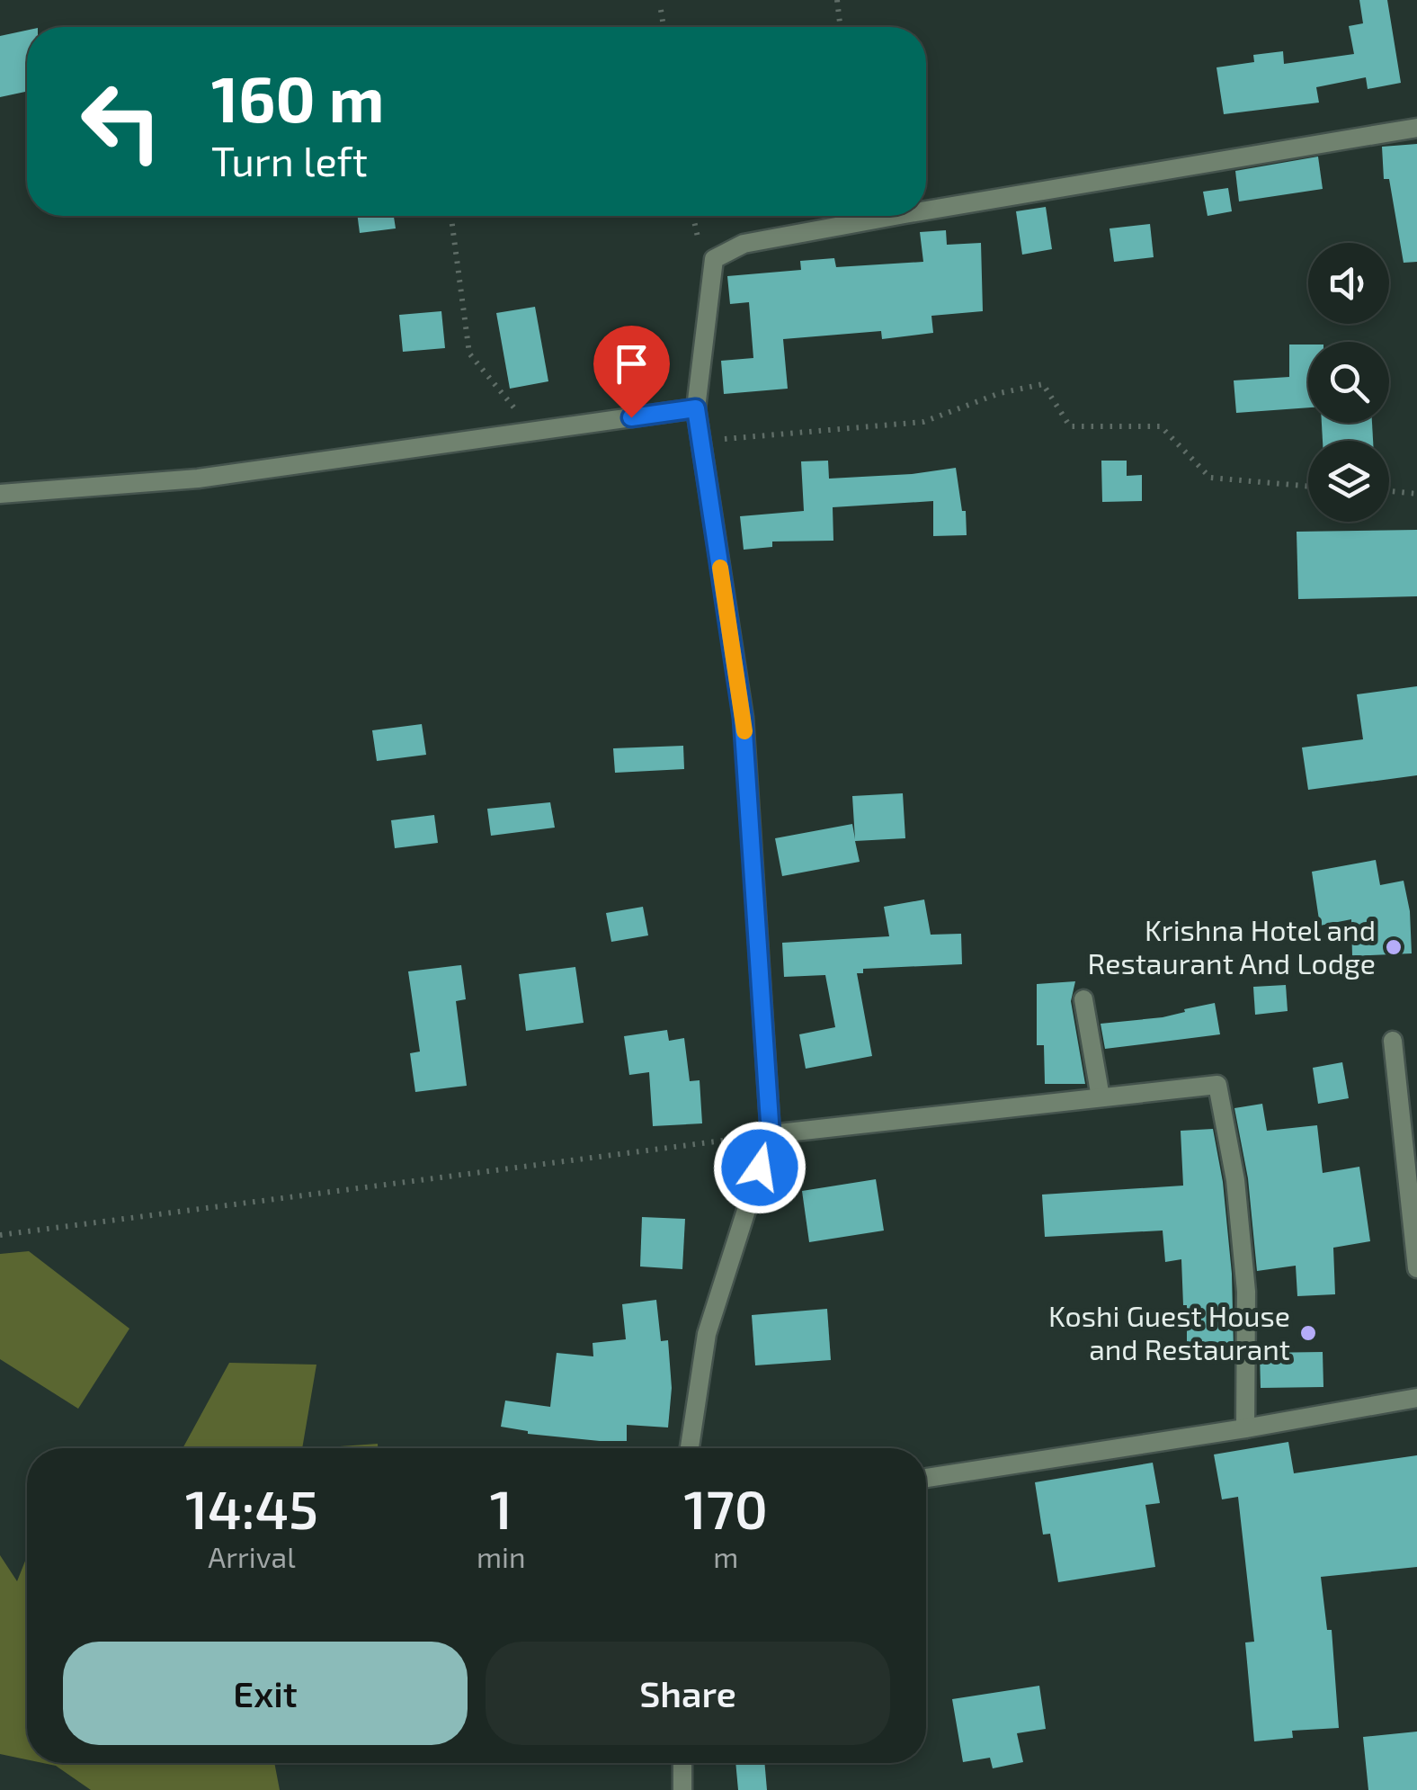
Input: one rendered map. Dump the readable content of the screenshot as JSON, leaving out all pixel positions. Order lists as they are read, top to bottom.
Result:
{
  "places": ["Krishna Hotel and Restaurant And Lodge", "Koshi Guest House and Restaurant"],
  "page": {
    "turn": ["160 m", "Turn left"],
    "eta": [
      "14:45",
      "Arrival",
      "1",
      "min",
      "170",
      "m"
    ],
    "buttons": ["Exit", "Share"]
  }
}
